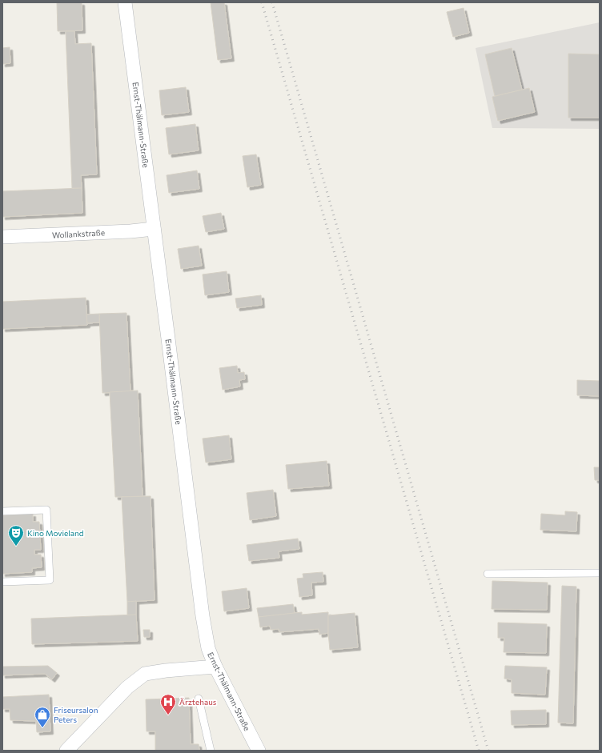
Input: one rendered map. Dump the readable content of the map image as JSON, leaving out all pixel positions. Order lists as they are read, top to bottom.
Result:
{
  "streets": {
    "street": ["Ernst-Thälmann-Straße", "Wollankstraße"]
  },
  "crossings": [
    ["Ernst-Thälmann-Straße", "Wollankstraße"]
  ],
  "places": {
    "theatre": ["Kino Movieland"],
    "hospital": ["Ärztehaus"],
    "shop": ["Friseursalon Peters"]
  }
}
